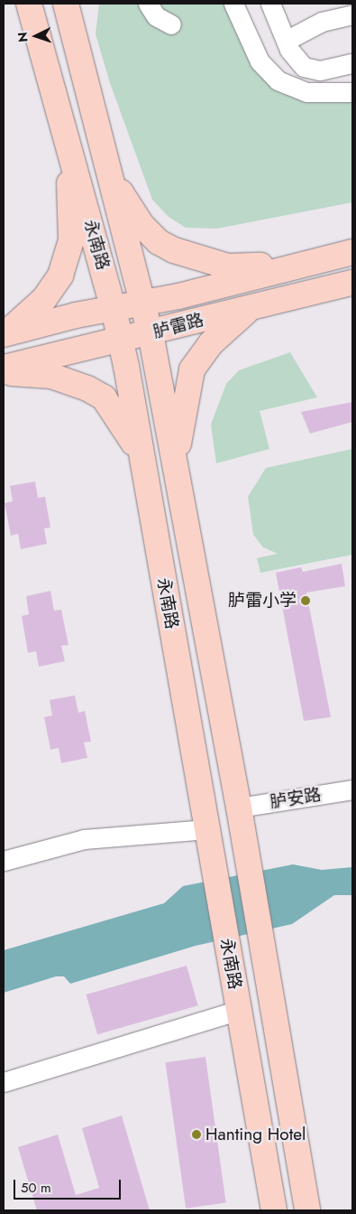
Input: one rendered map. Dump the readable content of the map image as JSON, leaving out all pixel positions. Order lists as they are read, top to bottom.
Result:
{
  "streets": {
    "main road": ["永南路", "胪雷路"],
    "street": ["胪安路"]
  },
  "crossings": [
    ["永南路", "胪雷路"]
  ],
  "places": ["胪雷小学", "Hanting Hotel"],
  "scale_bar": "50 m",
  "north": "left"
}
